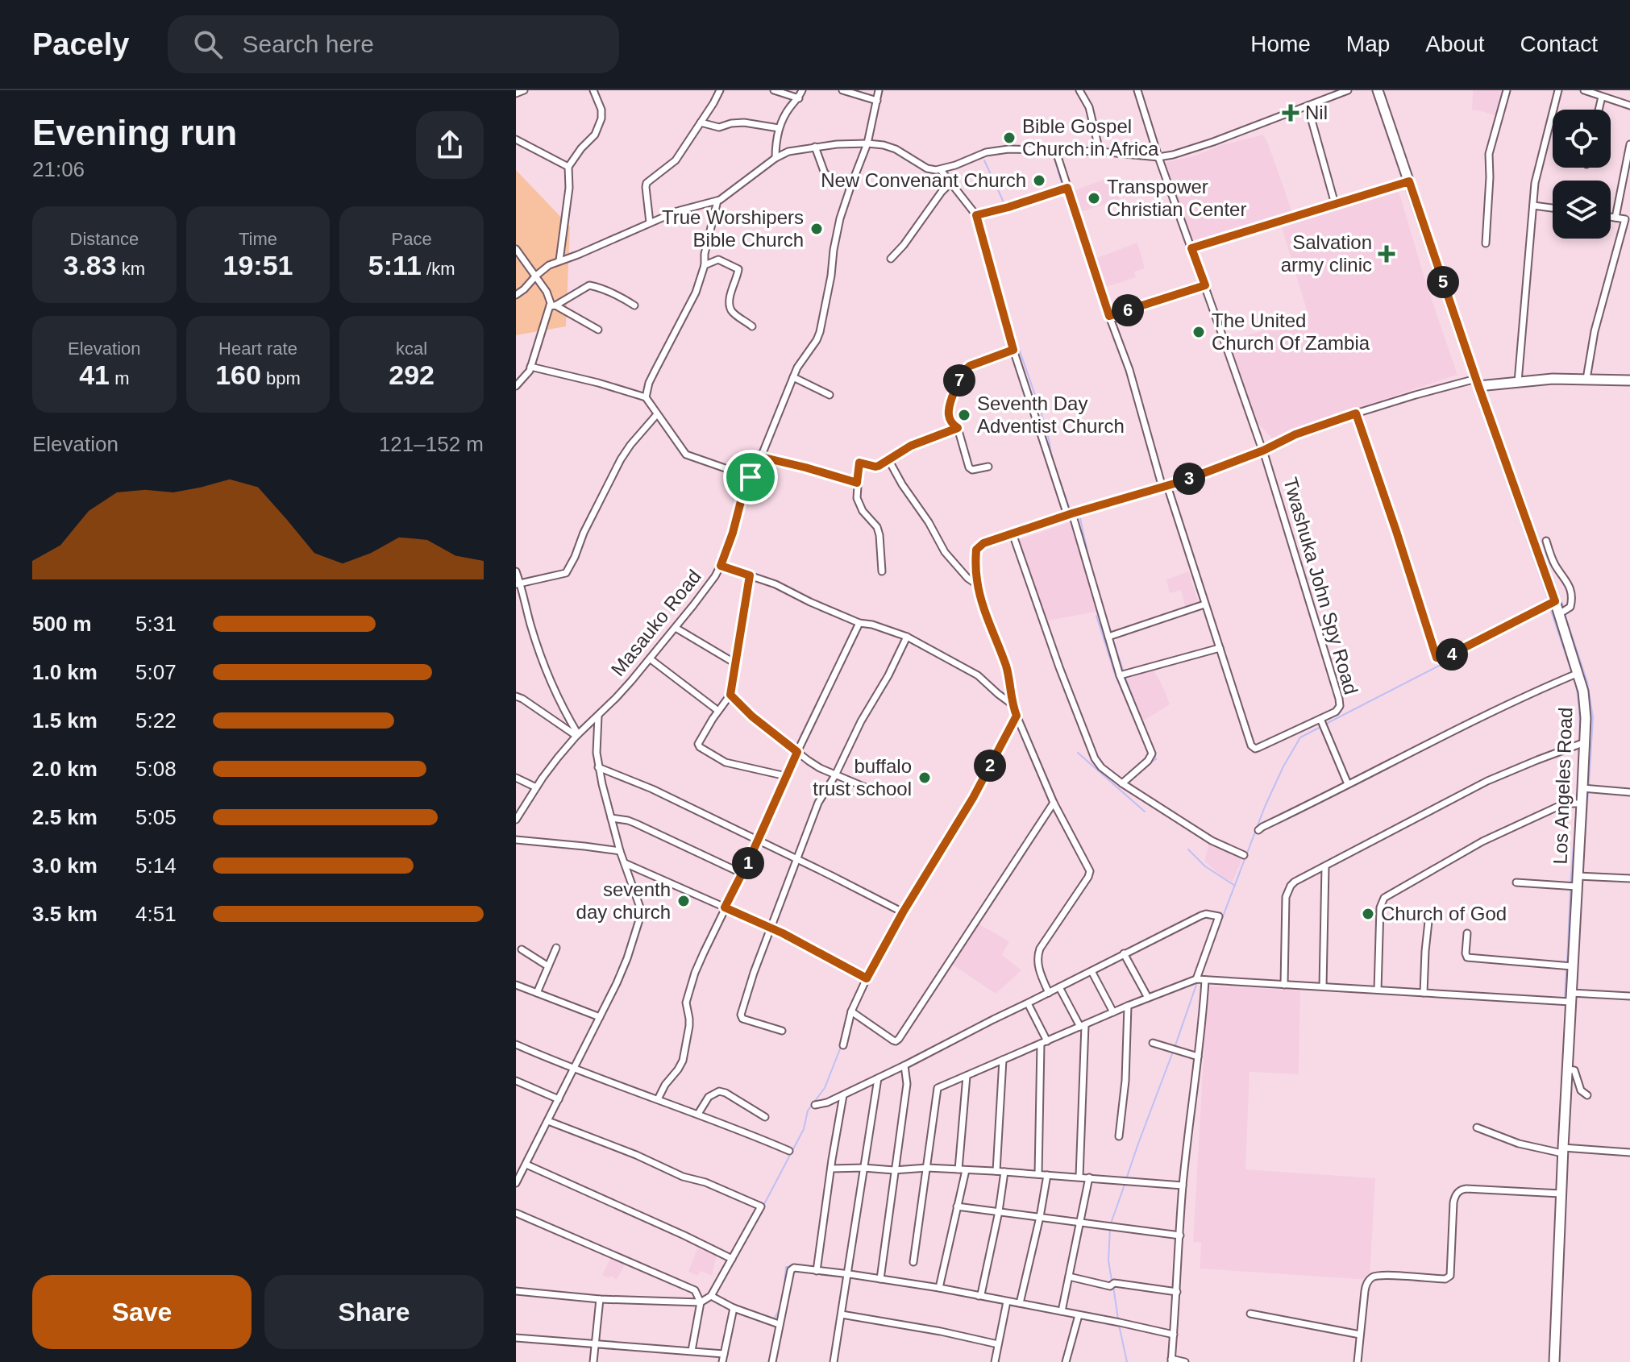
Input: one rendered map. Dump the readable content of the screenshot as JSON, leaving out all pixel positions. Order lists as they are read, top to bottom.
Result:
{
  "streets": {
    "main road": ["Los Angeles Road"],
    "street": ["Twashuka John Spy Road", "Masauko Road"]
  },
  "places": {
    "health": ["Nil", "Salvation army clinic"],
    "other": [
      "Bible Gospel Church in Africa",
      "New Convenant Church",
      "Transpower Christian Center",
      "True Worshipers Bible Church",
      "The United Church Of Zambia",
      "Seventh Day Adventist Church",
      "buffalo trust school",
      "seventh day church",
      "Church of God"
    ]
  },
  "page": {
    "header": "Pacely",
    "search": "Search here",
    "nav": [
      "Home",
      "Map",
      "About",
      "Contact"
    ],
    "heading": ["Evening run", "21:06"],
    "stats": [
      ["Distance", "3.83 km"],
      ["Time", "19:51"],
      ["Pace", "5:11 /km"],
      ["Elevation", "41 m"],
      ["Heart rate", "160 bpm"],
      ["kcal", "292"]
    ],
    "pins": [
      "5",
      "6",
      "7",
      "3",
      "4",
      "2",
      "1"
    ],
    "chart": ["Elevation", "121–152 m"],
    "list": [
      {
        "name": "500 m",
        "note": "5:31"
      },
      {
        "name": "1.0 km",
        "note": "5:07"
      },
      {
        "name": "1.5 km",
        "note": "5:22"
      },
      {
        "name": "2.0 km",
        "note": "5:08"
      },
      {
        "name": "2.5 km",
        "note": "5:05"
      },
      {
        "name": "3.0 km",
        "note": "5:14"
      },
      {
        "name": "3.5 km",
        "note": "4:51"
      }
    ],
    "buttons": ["Save", "Share"]
  }
}
